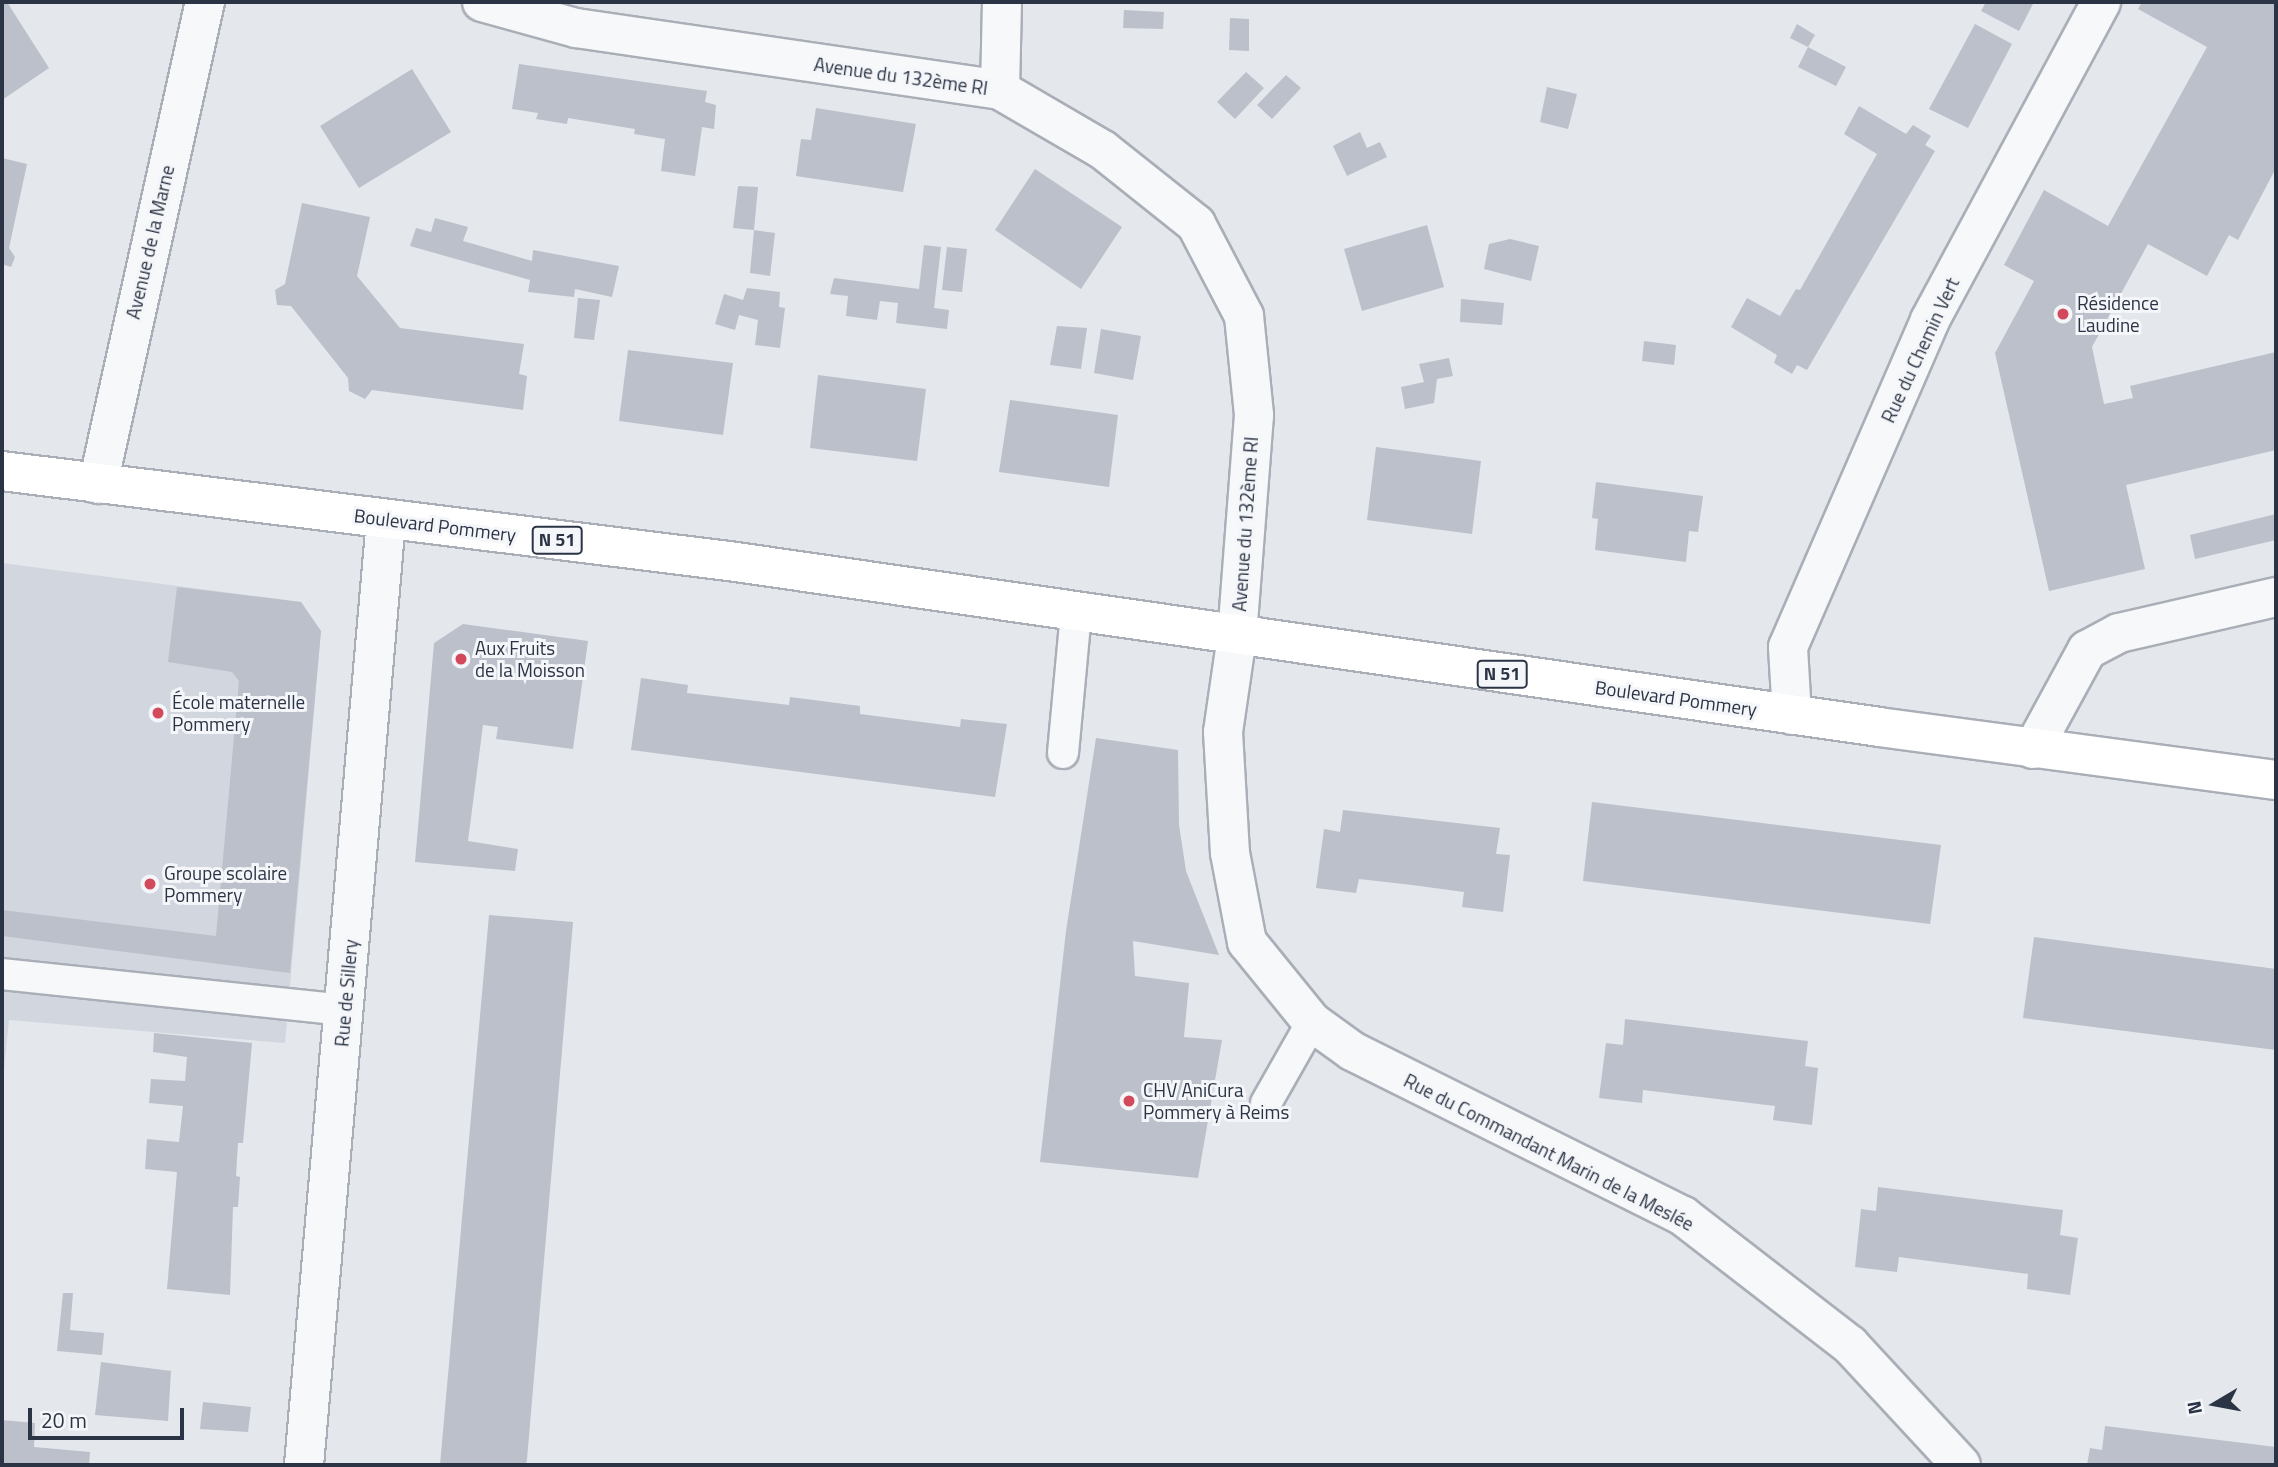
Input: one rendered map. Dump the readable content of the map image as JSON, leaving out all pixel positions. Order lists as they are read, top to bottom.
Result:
{
  "streets": {
    "main road": ["Boulevard Pommery", "N 51"],
    "street": [
      "Avenue du 132ème RI",
      "Avenue de la Marne",
      "Rue du Chemin Vert",
      "Rue de Sillery",
      "Rue du Commandant Marin de la Meslée"
    ]
  },
  "crossings": [
    ["Avenue du 132ème RI", "Boulevard Pommery"],
    ["Avenue du 132ème RI", "Rue du Commandant Marin de la Meslée"],
    ["Avenue de la Marne", "Boulevard Pommery"],
    ["Rue du Chemin Vert", "Boulevard Pommery"],
    ["Boulevard Pommery", "Rue de Sillery"],
    ["Boulevard Pommery", "Rue du Commandant Marin de la Meslée"]
  ],
  "places": [
    "Résidence Laudine",
    "Aux Fruits de la Moisson",
    "École maternelle Pommery",
    "Groupe scolaire Pommery",
    "CHV AniCura Pommery à Reims"
  ],
  "scale_bar": "20 m",
  "north": "left"
}
